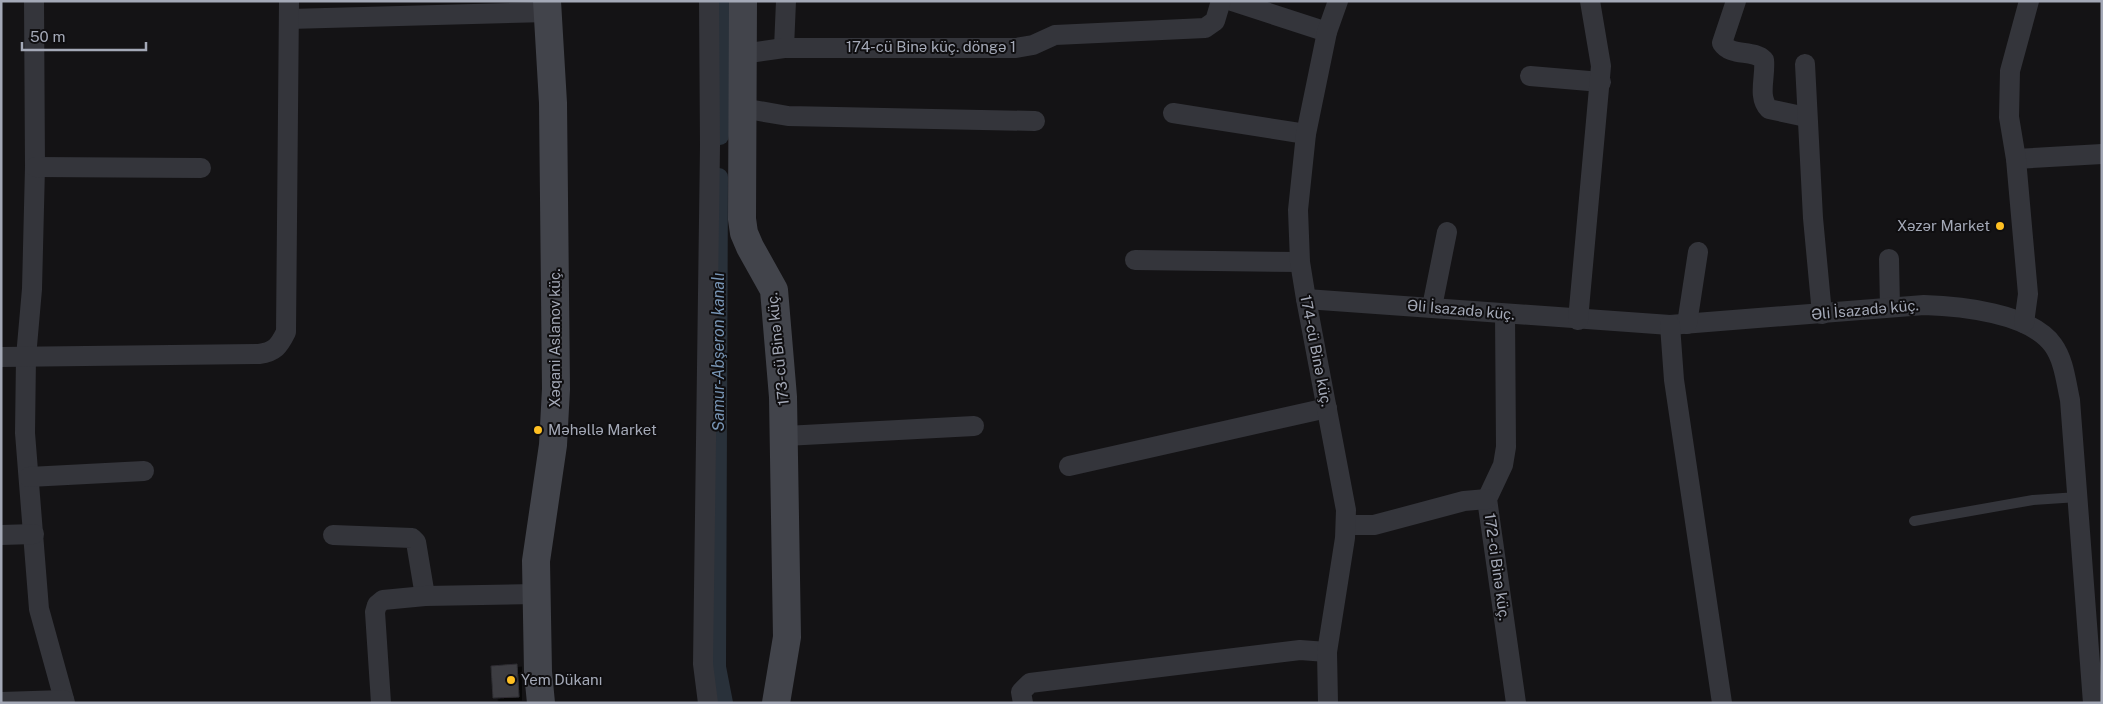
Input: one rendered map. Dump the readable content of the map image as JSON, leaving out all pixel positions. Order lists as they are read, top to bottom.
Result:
{
  "streets": {
    "street": [
      "174-cü Binə küç. döngə 1",
      "Əli İsazadə küç.",
      "Xəqani Aslanov küç.",
      "173-cü Binə küç.",
      "174-cü Binə küç.",
      "172-ci Binə küç."
    ]
  },
  "crossings": [
    ["174-cü Binə küç. döngə 1", "173-cü Binə küç."],
    ["Əli İsazadə küç.", "174-cü Binə küç."],
    ["Əli İsazadə küç.", "172-ci Binə küç."]
  ],
  "water": ["Samur-Abşeron kanalı"],
  "places": ["Xəzər Market", "Məhəllə Market", "Yem Dükanı"],
  "scale_bar": "50 m"
}
